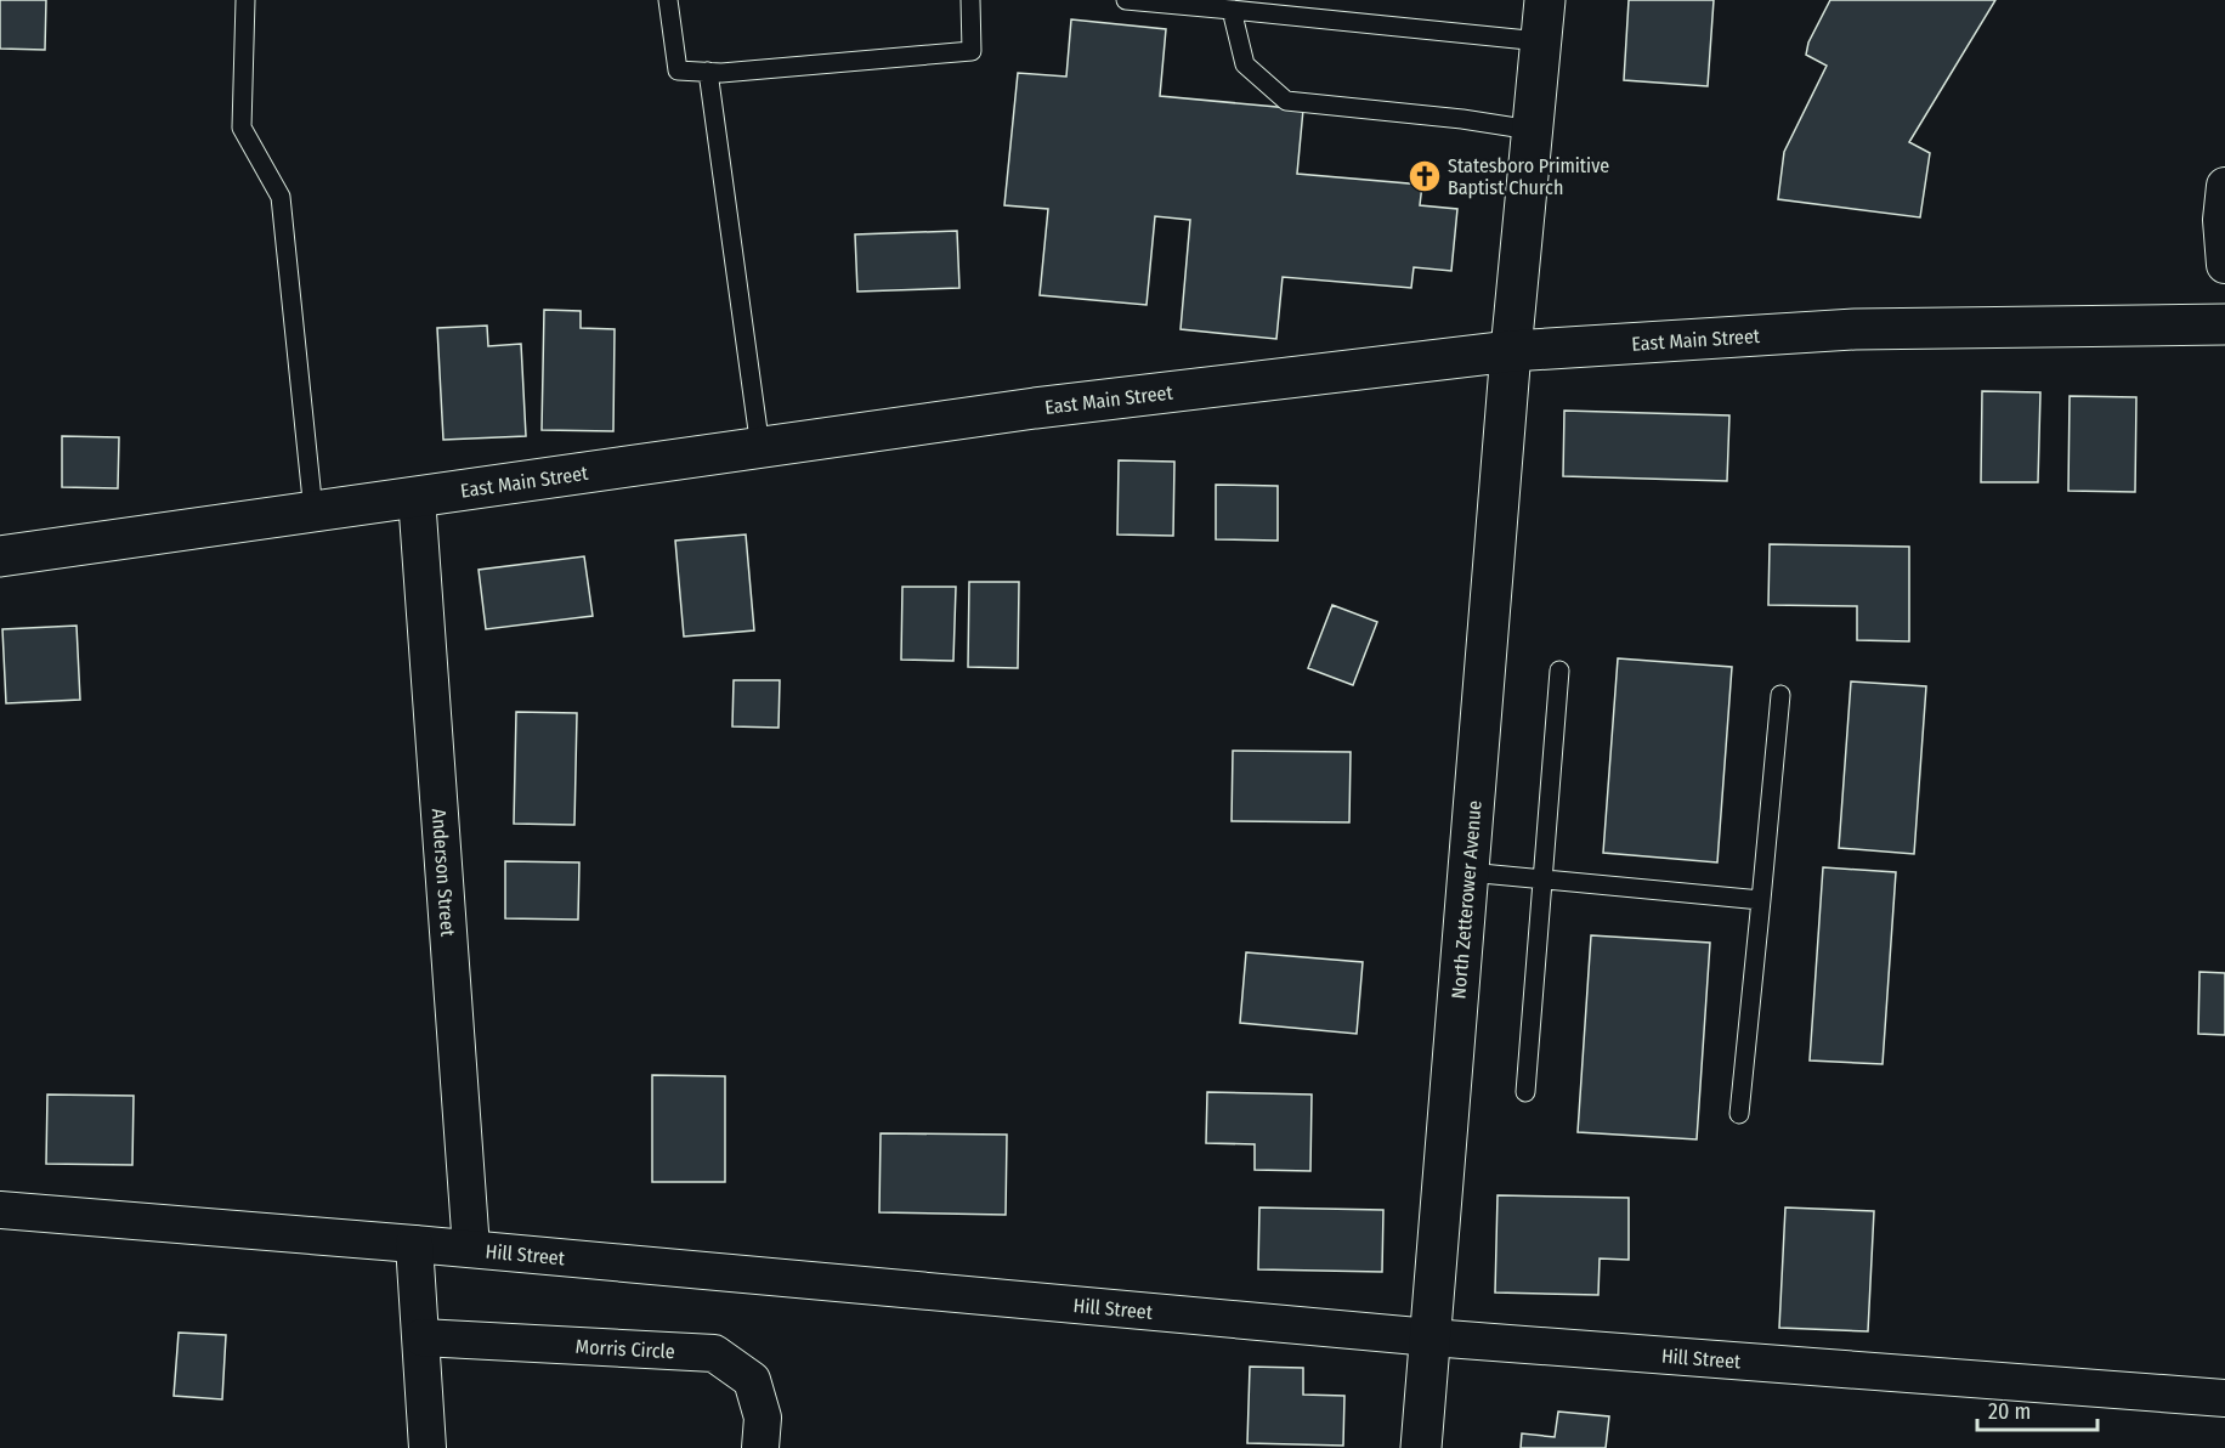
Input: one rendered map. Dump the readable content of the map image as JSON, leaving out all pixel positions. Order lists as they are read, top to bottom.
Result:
{
  "streets": {
    "main road": ["East Main Street", "North Zetterower Avenue"],
    "street": ["Anderson Street", "Hill Street", "Morris Circle"]
  },
  "crossings": [
    ["East Main Street", "Anderson Street"],
    ["East Main Street", "North Zetterower Avenue"],
    ["Anderson Street", "Hill Street"],
    ["North Zetterower Avenue", "Hill Street"]
  ],
  "places": {
    "church": ["Statesboro Primitive Baptist Church"]
  },
  "scale_bar": "20 m"
}
